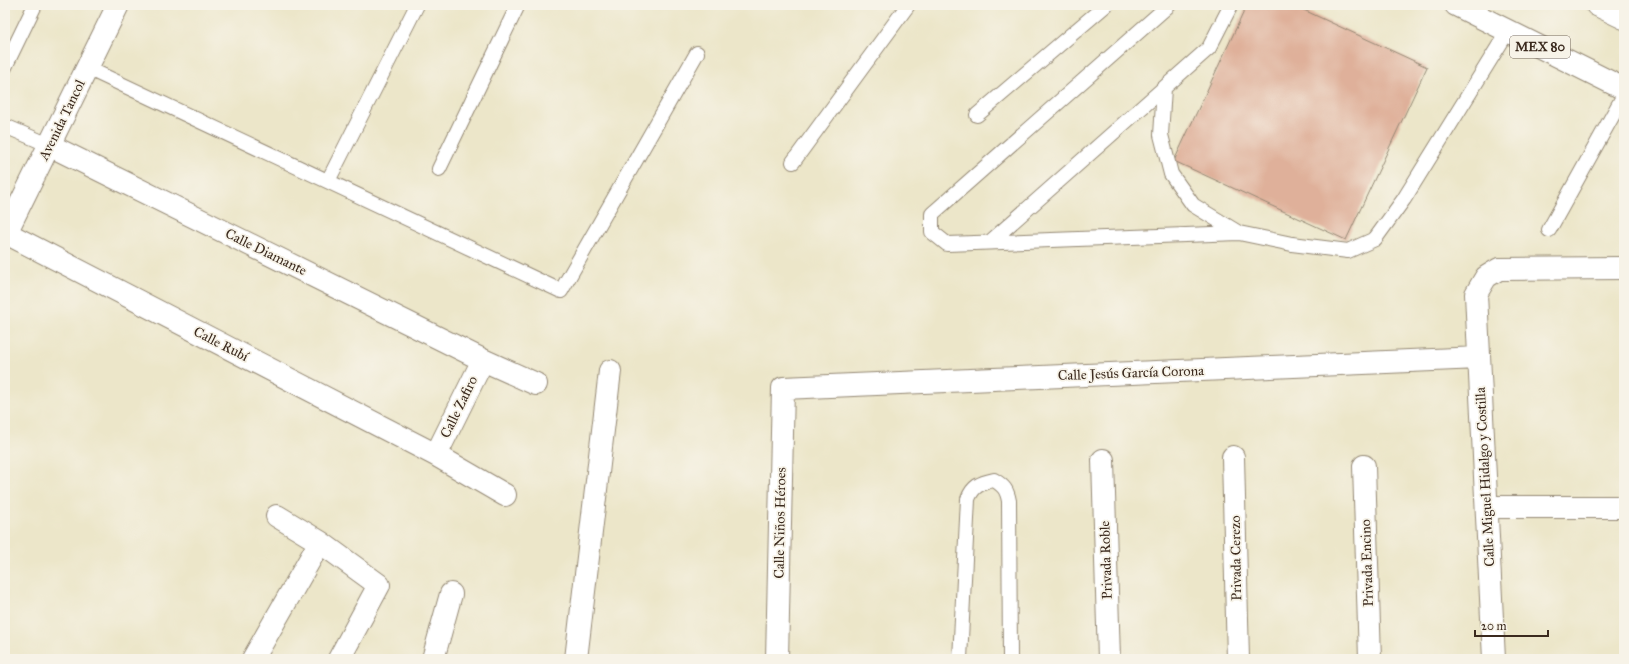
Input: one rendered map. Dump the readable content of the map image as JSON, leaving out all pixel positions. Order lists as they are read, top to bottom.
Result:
{
  "streets": {
    "street": [
      "MEX 80",
      "Avenida Tancol",
      "Calle Diamante",
      "Calle Rubí",
      "Calle Jesús García Corona",
      "Calle Zafiro",
      "Calle Miguel Hidalgo y Costilla",
      "Calle Niños Héroes",
      "Privada Cerezo",
      "Privada Roble",
      "Privada Encino"
    ]
  },
  "crossings": [
    ["Avenida Tancol", "Calle Diamante"],
    ["Avenida Tancol", "Calle Rubí"],
    ["Calle Diamante", "Calle Zafiro"],
    ["Calle Rubí", "Calle Zafiro"],
    ["Calle Jesús García Corona", "Calle Miguel Hidalgo y Costilla"],
    ["Calle Jesús García Corona", "Calle Niños Héroes"]
  ],
  "scale_bar": "20 m"
}
